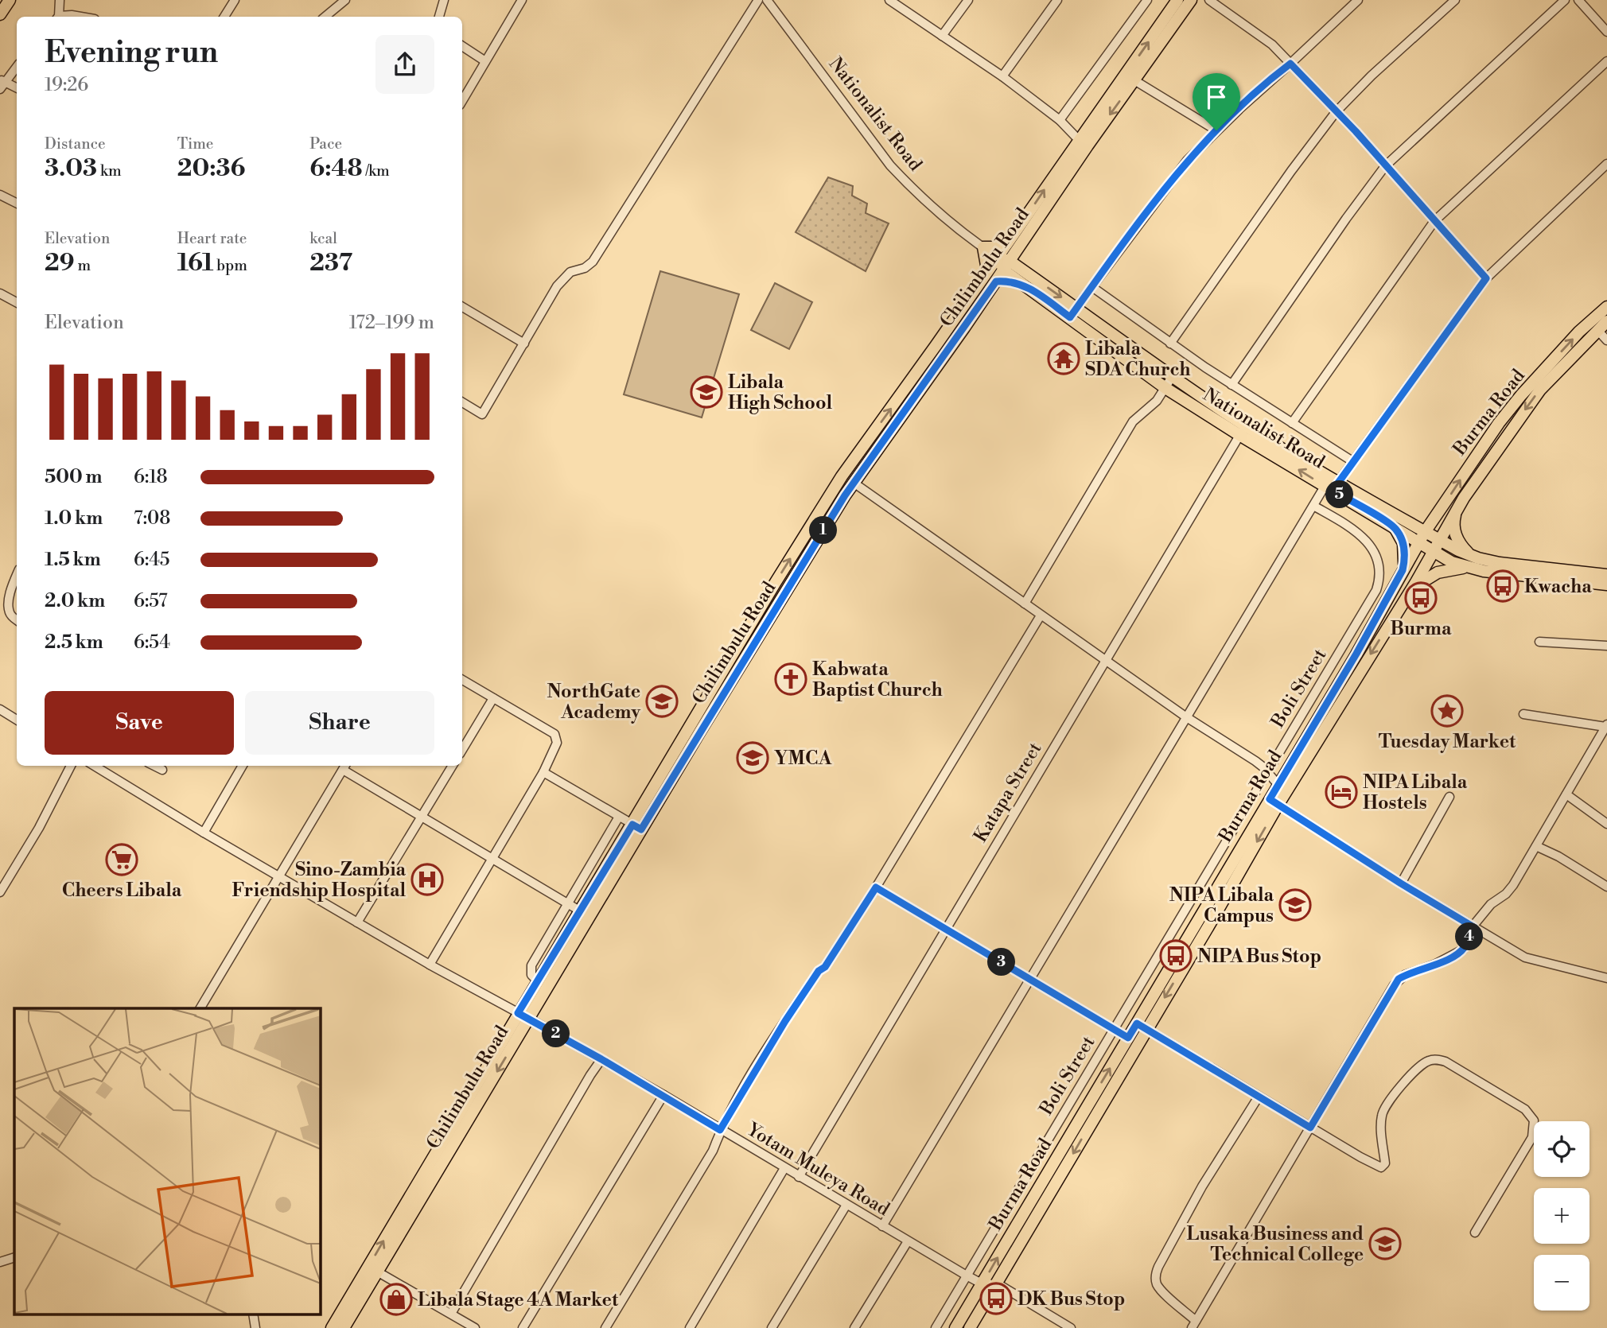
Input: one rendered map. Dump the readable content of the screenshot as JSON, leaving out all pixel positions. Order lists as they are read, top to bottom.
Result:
{
  "streets": {
    "main road": ["Nationalist Road", "Chilimbulu Road", "Burma Road"],
    "street": ["Boli Street", "Katapa Street", "Yotam Muleya Road"]
  },
  "crossings": [
    ["Nationalist Road", "Chilimbulu Road"],
    ["Nationalist Road", "Burma Road"],
    ["Nationalist Road", "Katapa Street"],
    ["Chilimbulu Road", "Yotam Muleya Road"],
    ["Burma Road", "Yotam Muleya Road"],
    ["Boli Street", "Yotam Muleya Road"],
    ["Katapa Street", "Yotam Muleya Road"]
  ],
  "places": {
    "temple": ["Libala SDA Church"],
    "school or university": [
      "Libala High School",
      "NorthGate Academy",
      "YMCA",
      "NIPA Libala Campus",
      "Lusaka Business and Technical College"
    ],
    "bus stop": [
      "Kwacha",
      "Burma",
      "NIPA Bus Stop",
      "DK Bus Stop"
    ],
    "church": ["Kabwata Baptist Church"],
    "place": ["Tuesday Market"],
    "hotel": ["NIPA Libala Hostels"],
    "supermarket": ["Cheers Libala"],
    "hospital": ["Sino-Zambia Friendship Hospital"],
    "shop": ["Libala Stage 4A Market"]
  },
  "page": {
    "heading": ["Evening run", "19:26"],
    "stats": [
      ["Distance", "3.03 km"],
      ["Time", "20:36"],
      ["Pace", "6:48 /km"],
      ["Elevation", "29 m"],
      ["Heart rate", "161 bpm"],
      ["kcal", "237"]
    ],
    "chart": ["Elevation", "172–199 m"],
    "list": [
      {
        "name": "500 m",
        "note": "6:18"
      },
      {
        "name": "1.0 km",
        "note": "7:08"
      },
      {
        "name": "1.5 km",
        "note": "6:45"
      },
      {
        "name": "2.0 km",
        "note": "6:57"
      },
      {
        "name": "2.5 km",
        "note": "6:54"
      }
    ],
    "pins": [
      "5",
      "1",
      "4",
      "3",
      "2"
    ],
    "buttons": ["Save", "Share"],
    "map_buttons": ["+", "−"]
  }
}
